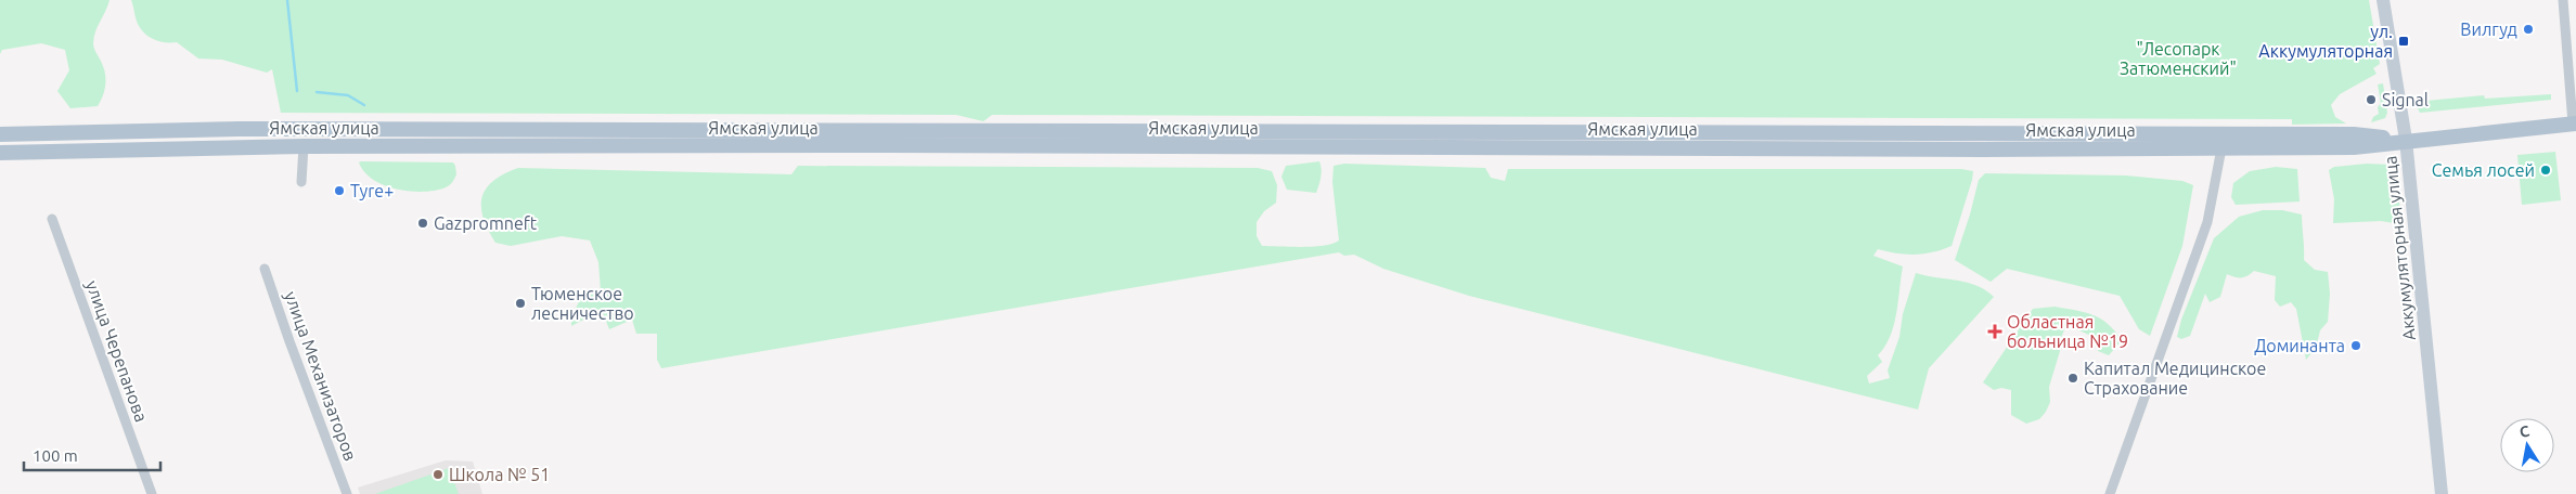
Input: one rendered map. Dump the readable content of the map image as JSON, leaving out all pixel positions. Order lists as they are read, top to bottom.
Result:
{
  "streets": {
    "main road": ["Ямская улица"],
    "street": ["Аккумуляторная улица", "улица Черепанова", "улица Механизаторов"]
  },
  "crossings": [
    ["Ямская улица", "Аккумуляторная улица"]
  ],
  "parks": ["\"Лесопарк Затюменский\""],
  "places": {
    "other": [
      "Вилгуд",
      "Signal",
      "Семья лосей",
      "Tyre+",
      "Gazpromneft",
      "Тюменское лесничество",
      "Доминанта",
      "Капитал Медицинское Страхование",
      "Школа № 51"
    ],
    "transit": ["ул. Аккумуляторная"],
    "health": ["Областная больница №19"]
  },
  "scale_bar": "100 m",
  "north": "top"
}
